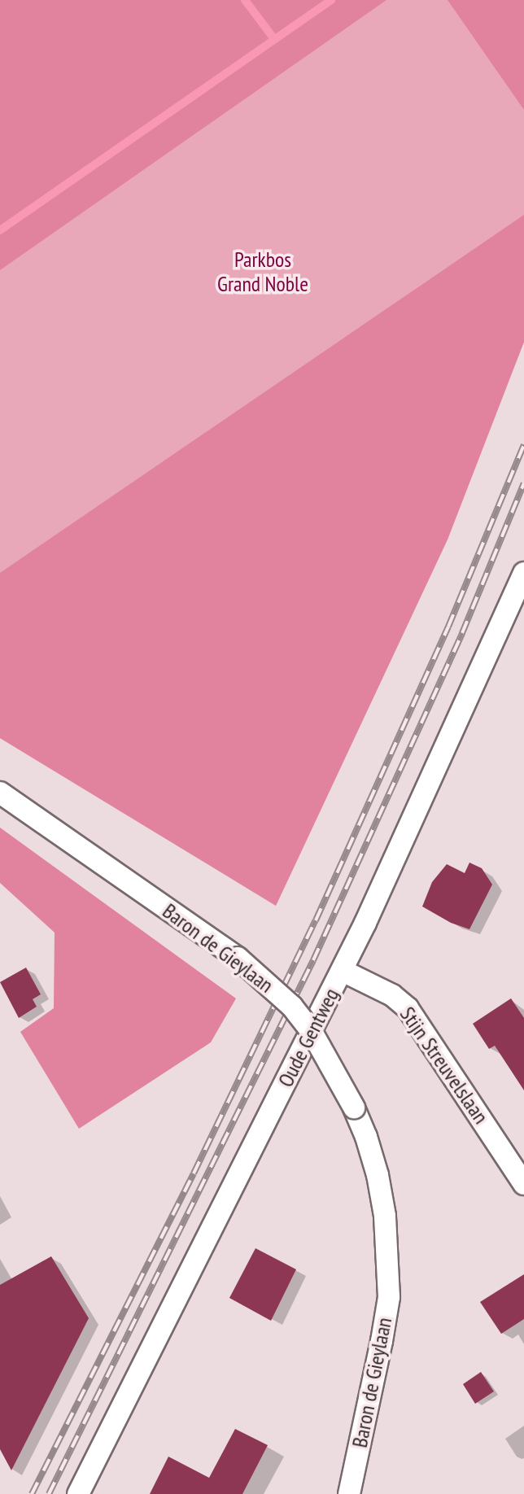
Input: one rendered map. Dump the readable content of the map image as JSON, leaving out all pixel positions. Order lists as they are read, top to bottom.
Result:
{
  "streets": {
    "street": ["Baron de Gieylaan", "Oude Gentweg", "Stijn Streuvelslaan"]
  },
  "crossings": [
    ["Oude Gentweg", "Stijn Streuvelslaan"]
  ],
  "parks": ["Parkbos Grand Noble"]
}
